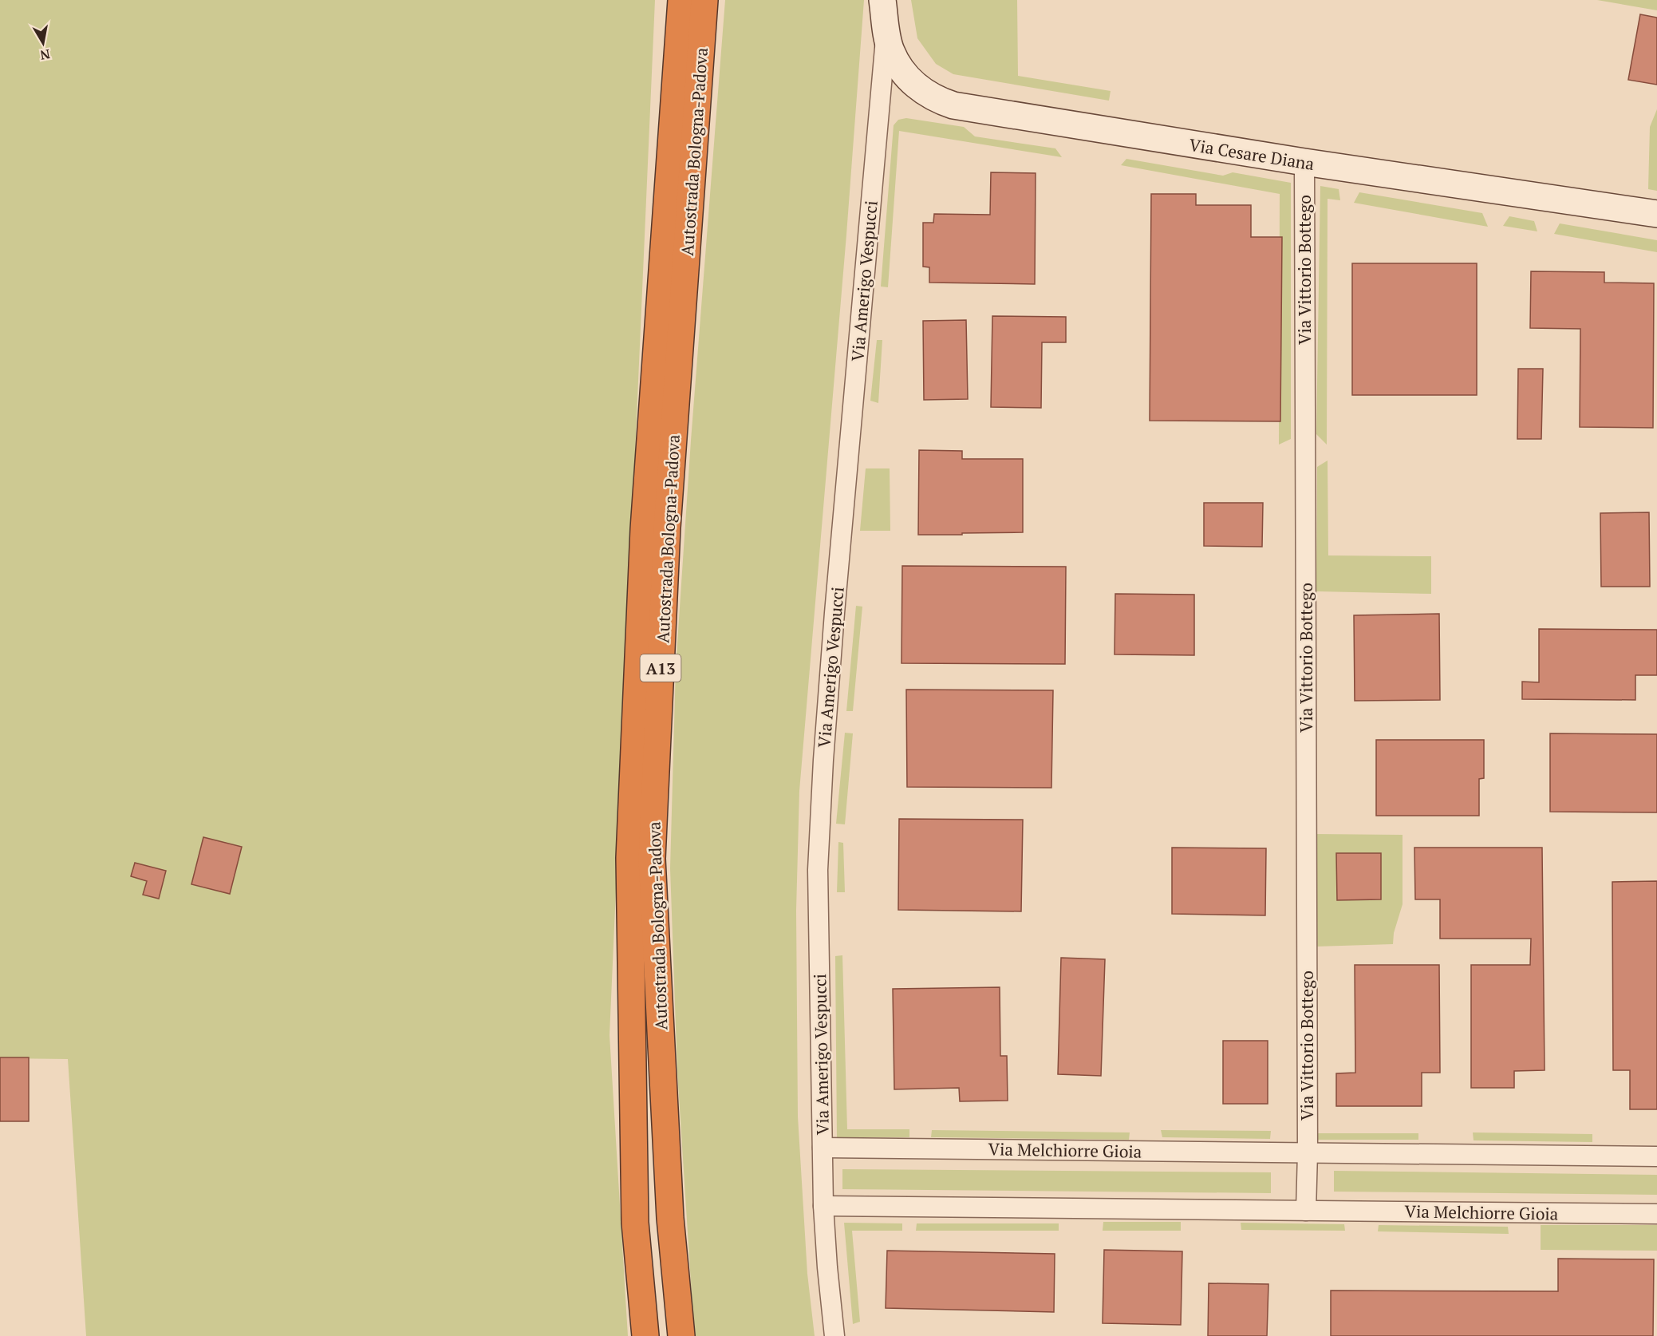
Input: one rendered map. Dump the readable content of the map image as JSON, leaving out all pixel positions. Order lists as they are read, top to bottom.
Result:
{
  "streets": {
    "highway": ["Autostrada Bologna-Padova", "A13"],
    "main road": ["Via Cesare Diana", "Via Amerigo Vespucci"],
    "street": ["Via Vittorio Bottego", "Via Melchiorre Gioia"]
  },
  "crossings": [
    ["Via Cesare Diana", "Via Vittorio Bottego"],
    ["Via Cesare Diana", "Via Amerigo Vespucci"],
    ["Via Vittorio Bottego", "Via Melchiorre Gioia"],
    ["Via Amerigo Vespucci", "Via Melchiorre Gioia"]
  ],
  "north": "bottom"
}
